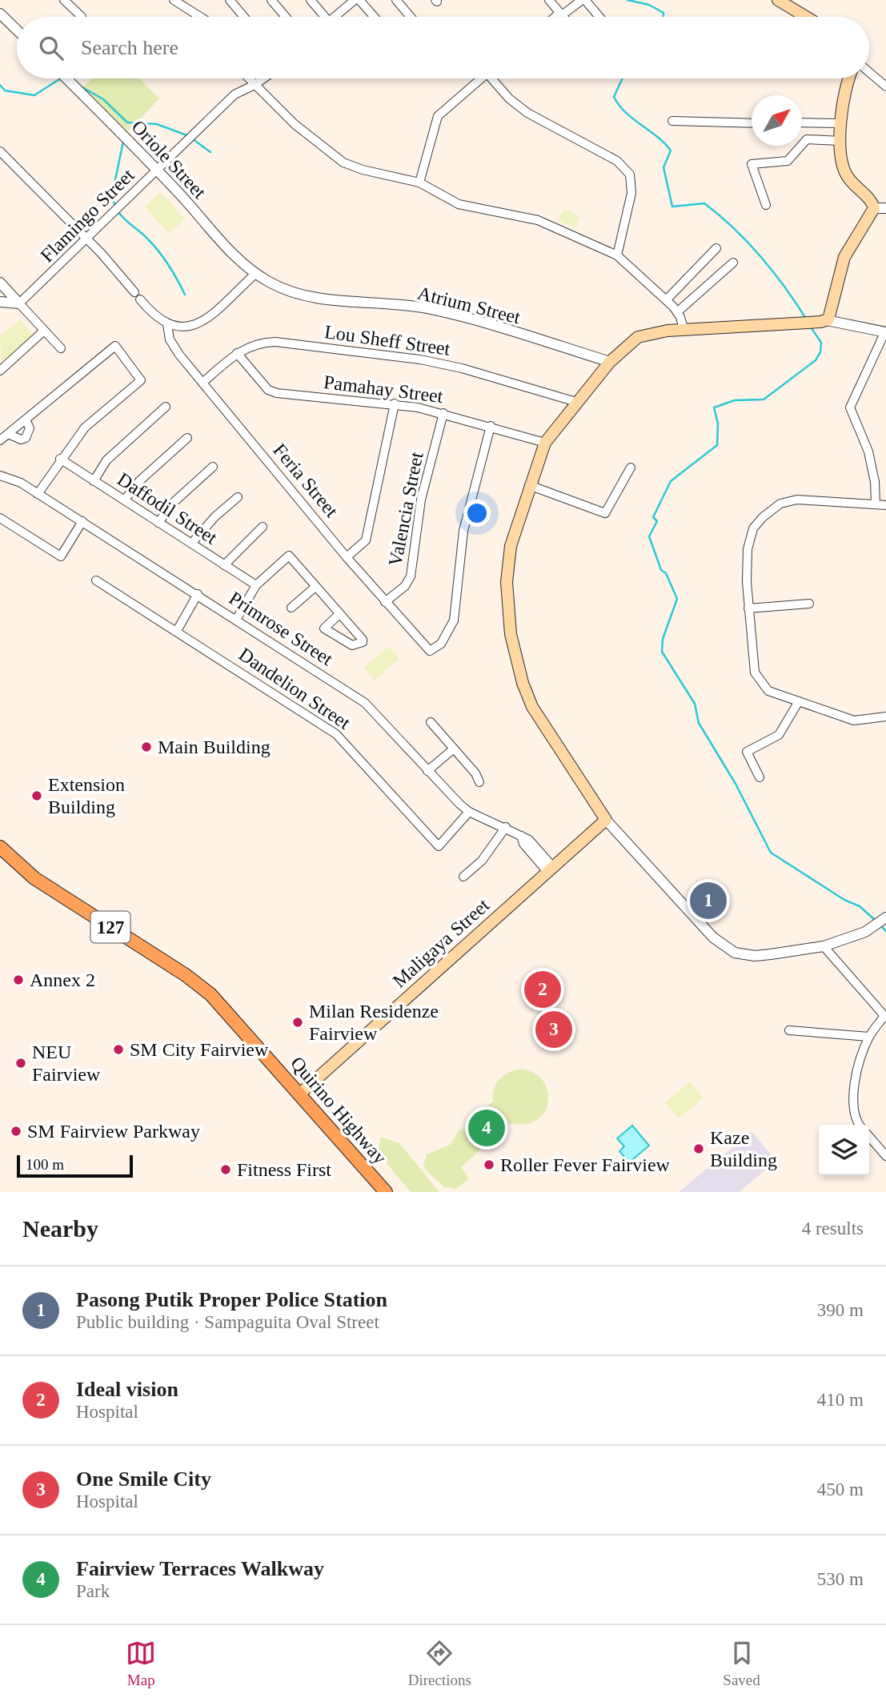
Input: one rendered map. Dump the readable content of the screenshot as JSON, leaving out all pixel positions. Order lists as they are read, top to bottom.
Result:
{
  "streets": {
    "main road": ["127", "Maligaya Street", "Quirino Highway"],
    "street": [
      "Oriole Street",
      "Flamingo Street",
      "Atrium Street",
      "Lou Sheff Street",
      "Pamahay Street",
      "Feria Street",
      "Daffodil Street",
      "Valencia Street",
      "Primrose Street",
      "Dandelion Street"
    ]
  },
  "crossings": [
    ["Oriole Street", "Flamingo Street"],
    ["Oriole Street", "Atrium Street"],
    ["Lou Sheff Street", "Pamahay Street"],
    ["Lou Sheff Street", "Feria Street"],
    ["Pamahay Street", "Feria Street"],
    ["Pamahay Street", "Valencia Street"],
    ["Feria Street", "Valencia Street"],
    ["Primrose Street", "Dandelion Street"],
    ["Primrose Street", "Maligaya Street"],
    ["Maligaya Street", "Quirino Highway"]
  ],
  "places": [
    "Main Building",
    "Extension Building",
    "Annex 2",
    "Milan Residenze Fairview",
    "SM City Fairview",
    "NEU Fairview",
    "SM Fairview Parkway",
    "Kaze Building",
    "Roller Fever Fairview",
    "Fitness First"
  ],
  "scale_bar": "100 m",
  "north": "top right",
  "page": {
    "search": "Search here",
    "pins": [
      "1",
      "2",
      "3",
      "4"
    ],
    "scale": "100 m",
    "heading": ["Nearby", "4 results"],
    "list": [
      {
        "mark": "1",
        "name": "Pasong Putik Proper Police Station",
        "note": "Public building · Sampaguita Oval Street",
        "value": "390 m"
      },
      {
        "mark": "2",
        "name": "Ideal vision",
        "note": "Hospital",
        "value": "410 m"
      },
      {
        "mark": "3",
        "name": "One Smile City",
        "note": "Hospital",
        "value": "450 m"
      },
      {
        "mark": "4",
        "name": "Fairview Terraces Walkway",
        "note": "Park",
        "value": "530 m"
      }
    ],
    "nav": ["Map", "Directions", "Saved"]
  }
}
